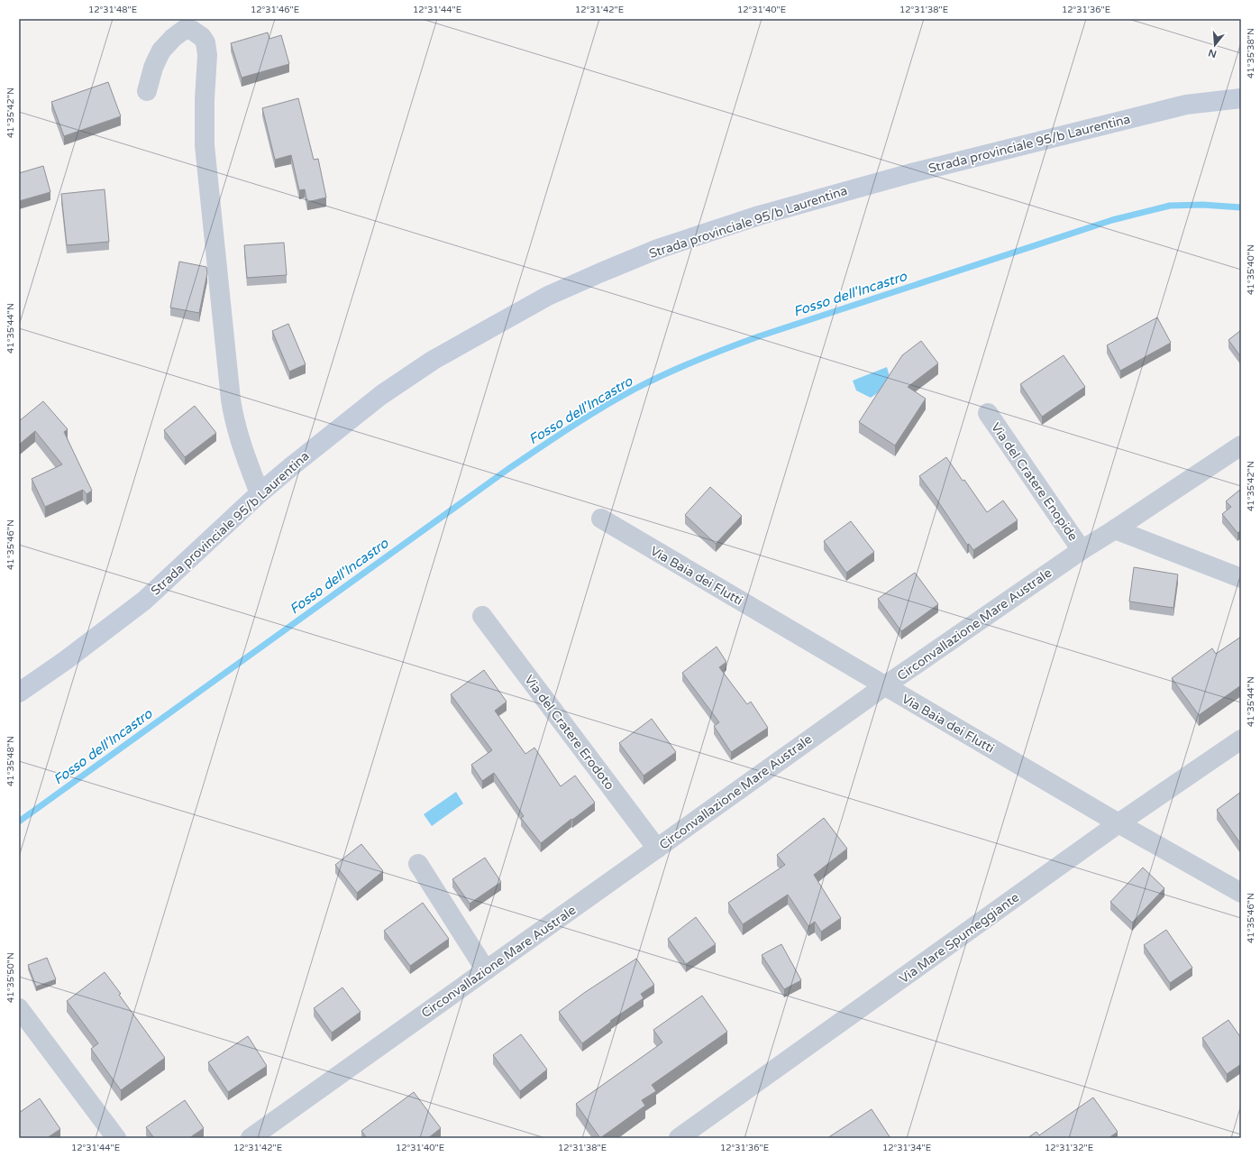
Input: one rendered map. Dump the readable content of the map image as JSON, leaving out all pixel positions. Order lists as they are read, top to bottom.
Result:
{
  "streets": {
    "main road": ["Strada provinciale 95/b Laurentina"],
    "street": [
      "Via del Cratere Enopide",
      "Via Baia dei Flutti",
      "Circonvallazione Mare Australe",
      "Via del Cratere Erodoto",
      "Via Mare Spumeggiante"
    ]
  },
  "crossings": [
    ["Via del Cratere Enopide", "Circonvallazione Mare Australe"],
    ["Via Baia dei Flutti", "Circonvallazione Mare Australe"],
    ["Via Baia dei Flutti", "Via Mare Spumeggiante"],
    ["Circonvallazione Mare Australe", "Via del Cratere Erodoto"]
  ],
  "water": ["Fosso dell'Incastro"],
  "north": "bottom",
  "coordinates": [
    "12°31'48\"E",
    "12°31'46\"E",
    "12°31'44\"E",
    "12°31'42\"E",
    "12°31'40\"E",
    "12°31'38\"E",
    "12°31'36\"E",
    "41°35'38\"N",
    "41°35'42\"N",
    "41°35'40\"N",
    "41°35'44\"N",
    "41°35'46\"N",
    "41°35'48\"N",
    "41°35'50\"N",
    "12°31'34\"E",
    "12°31'32\"E"
  ]
}
